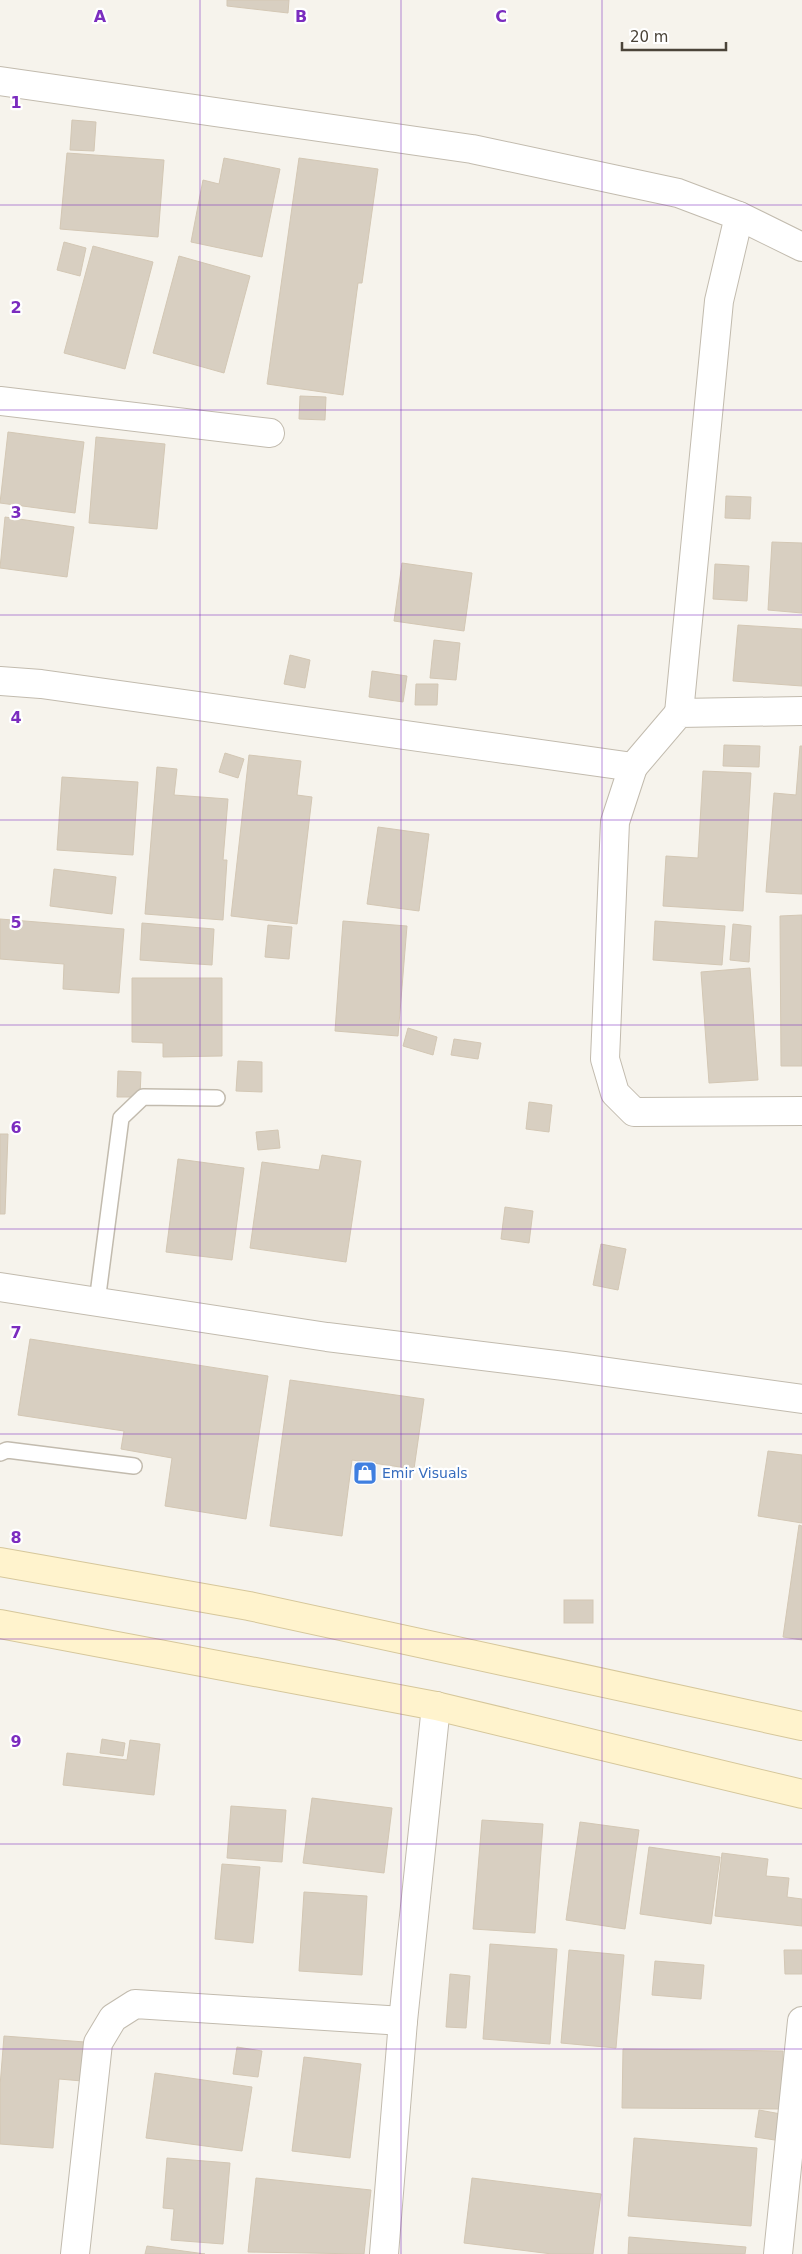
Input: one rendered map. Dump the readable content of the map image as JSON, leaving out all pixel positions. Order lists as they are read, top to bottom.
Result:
{
  "places": {
    "shop": ["Emir Visuals"]
  },
  "scale_bar": "20 m",
  "grid": {
    "columns": ["A", "B", "C"],
    "rows": [
      "1",
      "2",
      "3",
      "4",
      "5",
      "6",
      "7",
      "8",
      "9"
    ]
  }
}
